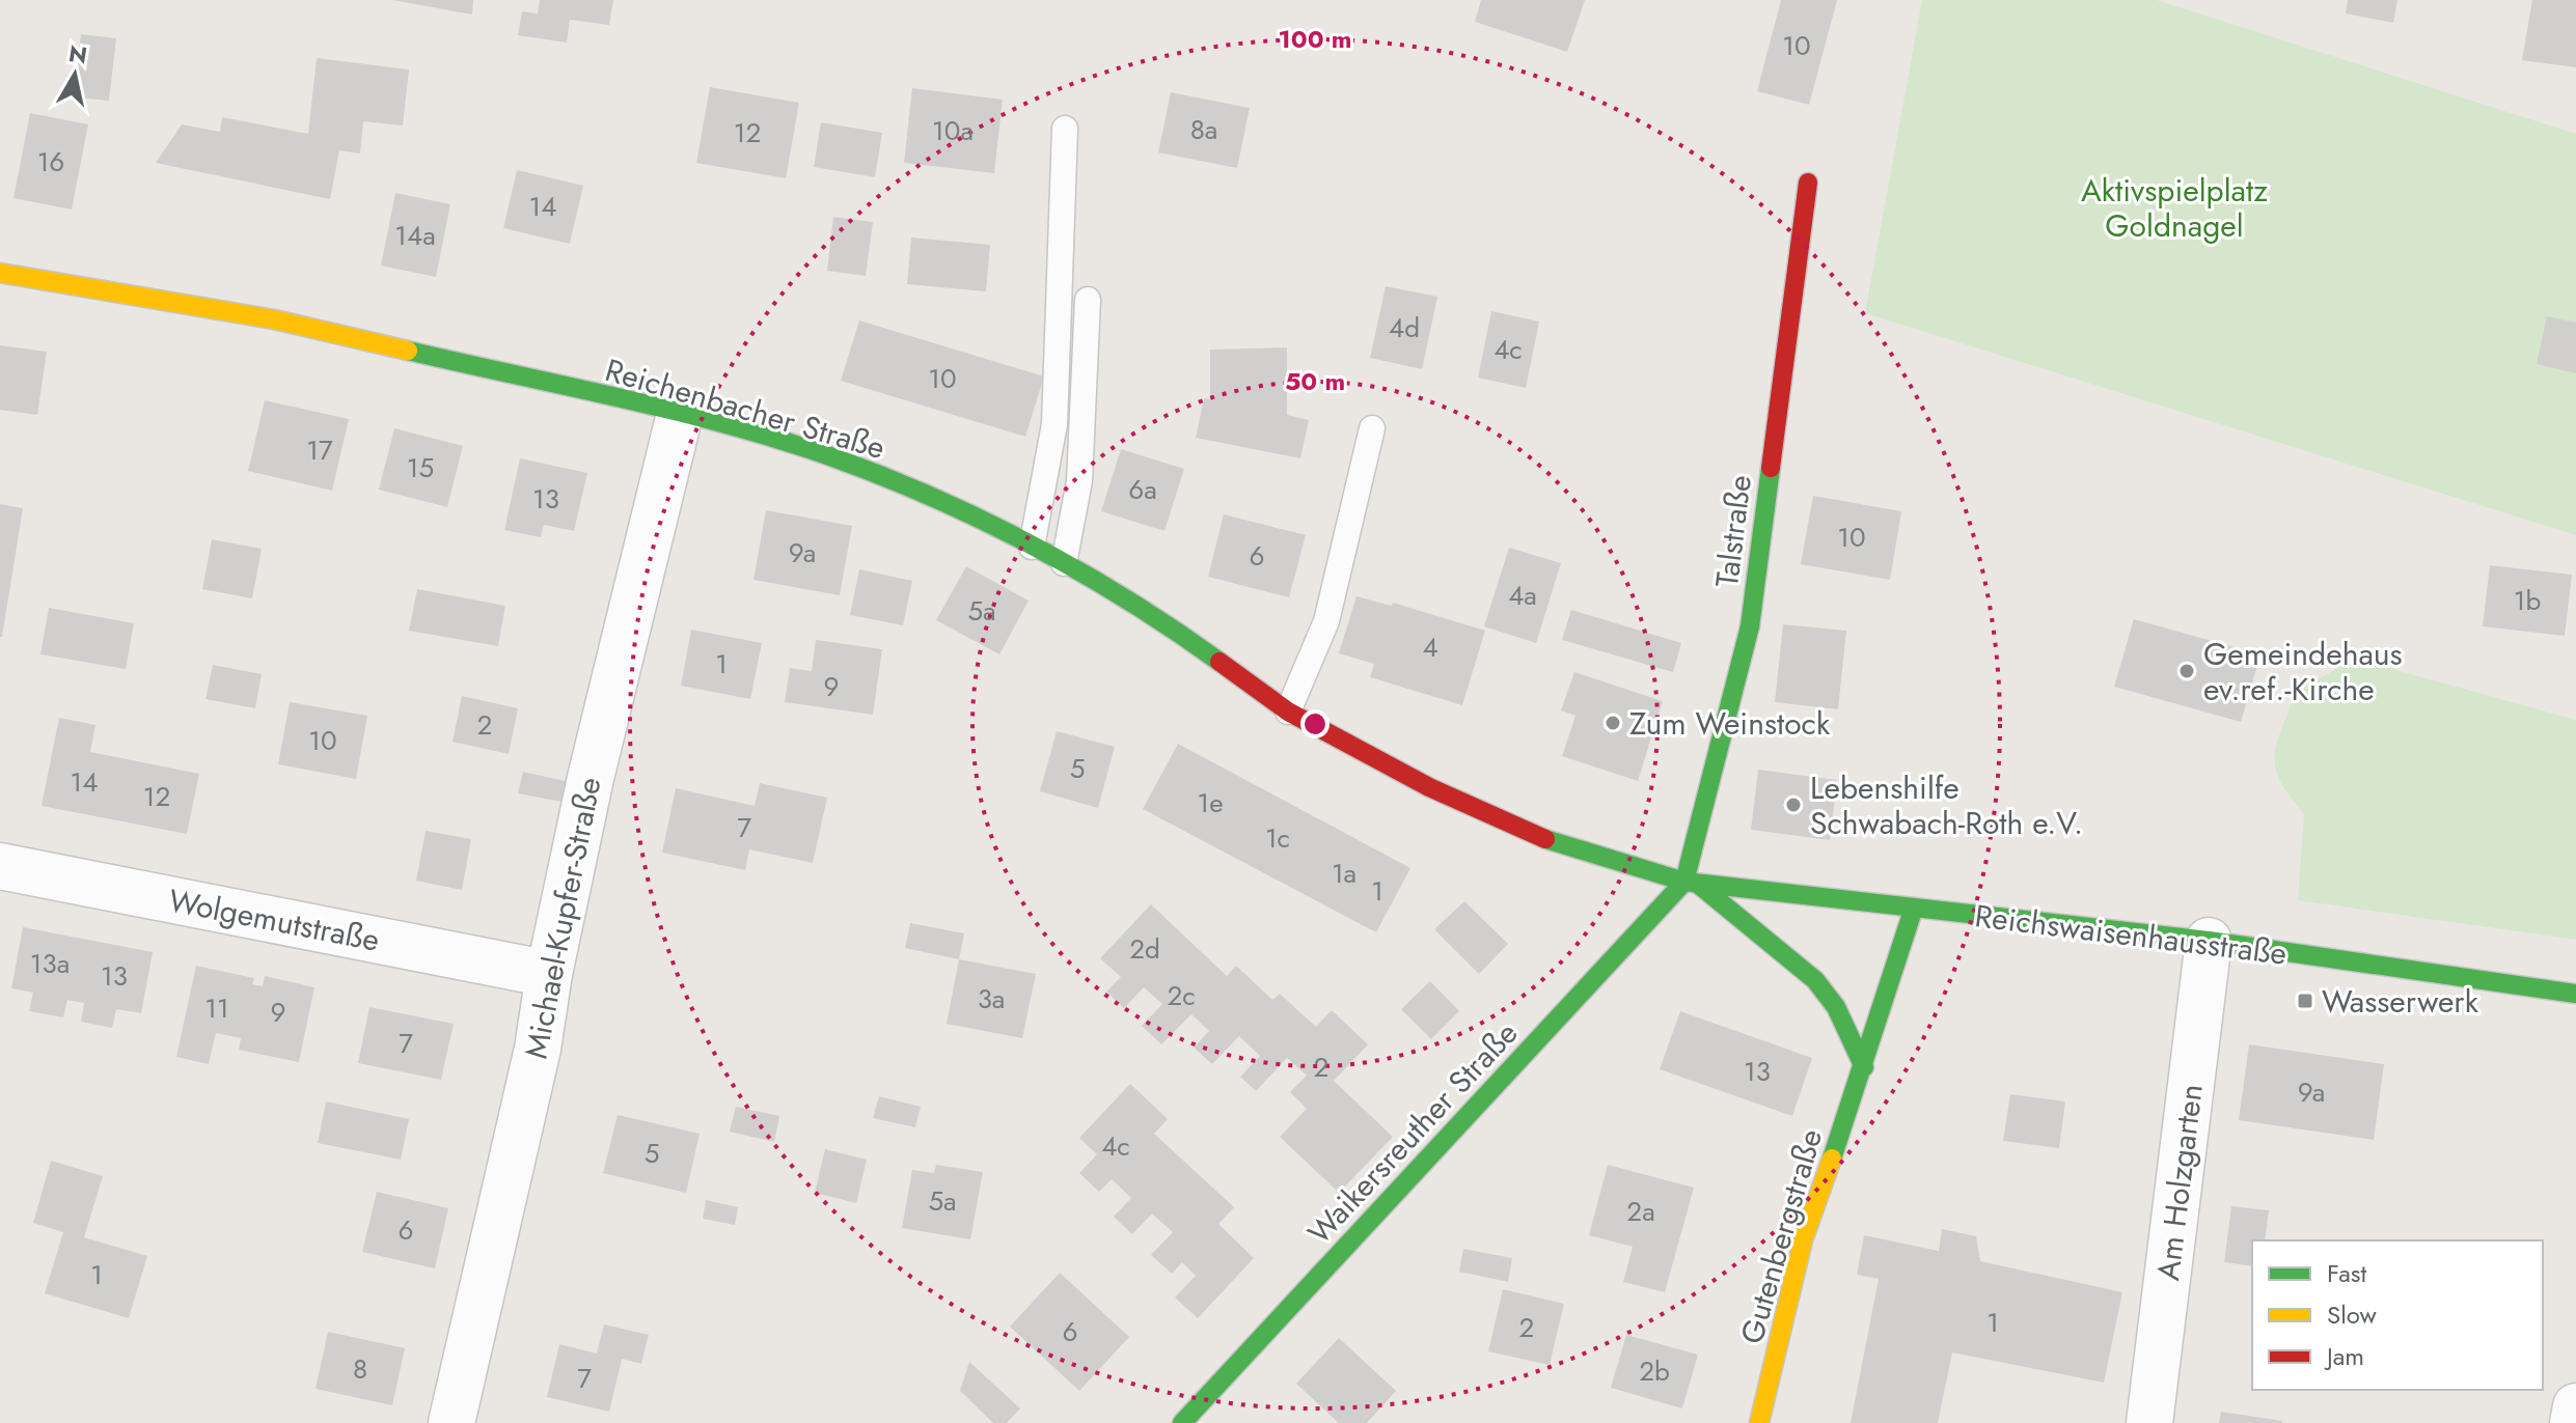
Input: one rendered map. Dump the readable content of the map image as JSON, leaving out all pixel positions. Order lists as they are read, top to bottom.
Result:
{
  "streets": {
    "main road": [
      "Reichenbacher Straße",
      "Talstraße",
      "Reichswaisenhausstraße",
      "Waikersreuther Straße",
      "Gutenbergstraße"
    ],
    "street": ["Michael-Kupfer-Straße", "Wolgemutstraße", "Am Holzgarten"]
  },
  "crossings": [
    ["Reichenbacher Straße", "Talstraße"],
    ["Reichenbacher Straße", "Michael-Kupfer-Straße"],
    ["Reichenbacher Straße", "Reichswaisenhausstraße"],
    ["Reichenbacher Straße", "Waikersreuther Straße"],
    ["Talstraße", "Reichswaisenhausstraße"],
    ["Talstraße", "Waikersreuther Straße"],
    ["Michael-Kupfer-Straße", "Wolgemutstraße"],
    ["Reichswaisenhausstraße", "Waikersreuther Straße"],
    ["Reichswaisenhausstraße", "Am Holzgarten"],
    ["Reichswaisenhausstraße", "Gutenbergstraße"]
  ],
  "parks": ["Aktivspielplatz Goldnagel"],
  "places": {
    "other": ["Gemeindehaus ev.ref.-Kirche", "Zum Weinstock", "Lebenshilfe Schwabach-Roth e.V."],
    "transit": ["Wasserwerk"]
  },
  "house_numbers": [
    "10",
    "8a",
    "10a",
    "12",
    "16",
    "14",
    "14a",
    "4d",
    "4c",
    "10",
    "17",
    "15",
    "6a",
    "13",
    "10",
    "9a",
    "6",
    "4a",
    "1b",
    "5a",
    "4",
    "1",
    "9",
    "2",
    "10",
    "5",
    "14",
    "12",
    "1e",
    "7",
    "1c",
    "1a",
    "1",
    "2d",
    "13a",
    "13",
    "2c",
    "3a",
    "11",
    "9",
    "7",
    "2",
    "13",
    "9a",
    "4c",
    "5",
    "5a",
    "2a",
    "6",
    "1",
    "1",
    "2",
    "6",
    "8",
    "2b",
    "7"
  ],
  "legend": ["Fast", "Slow", "Jam"],
  "north": "top",
  "rings": ["100 m", "50 m"]
}
